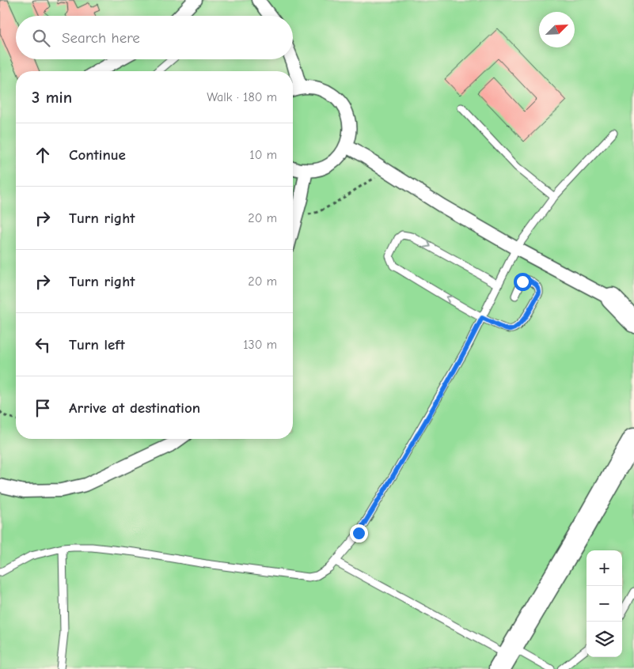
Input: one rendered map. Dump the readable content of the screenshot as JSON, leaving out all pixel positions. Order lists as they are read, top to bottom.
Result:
{
  "north": "top right",
  "page": {
    "search": "Search here",
    "heading": ["3 min", "Walk · 180 m"],
    "list": [
      ["Continue", "10 m"],
      ["Turn right", "20 m"],
      ["Turn right", "20 m"],
      ["Turn left", "130 m"],
      "Arrive at destination"
    ],
    "map_buttons": ["+", "−"]
  }
}
